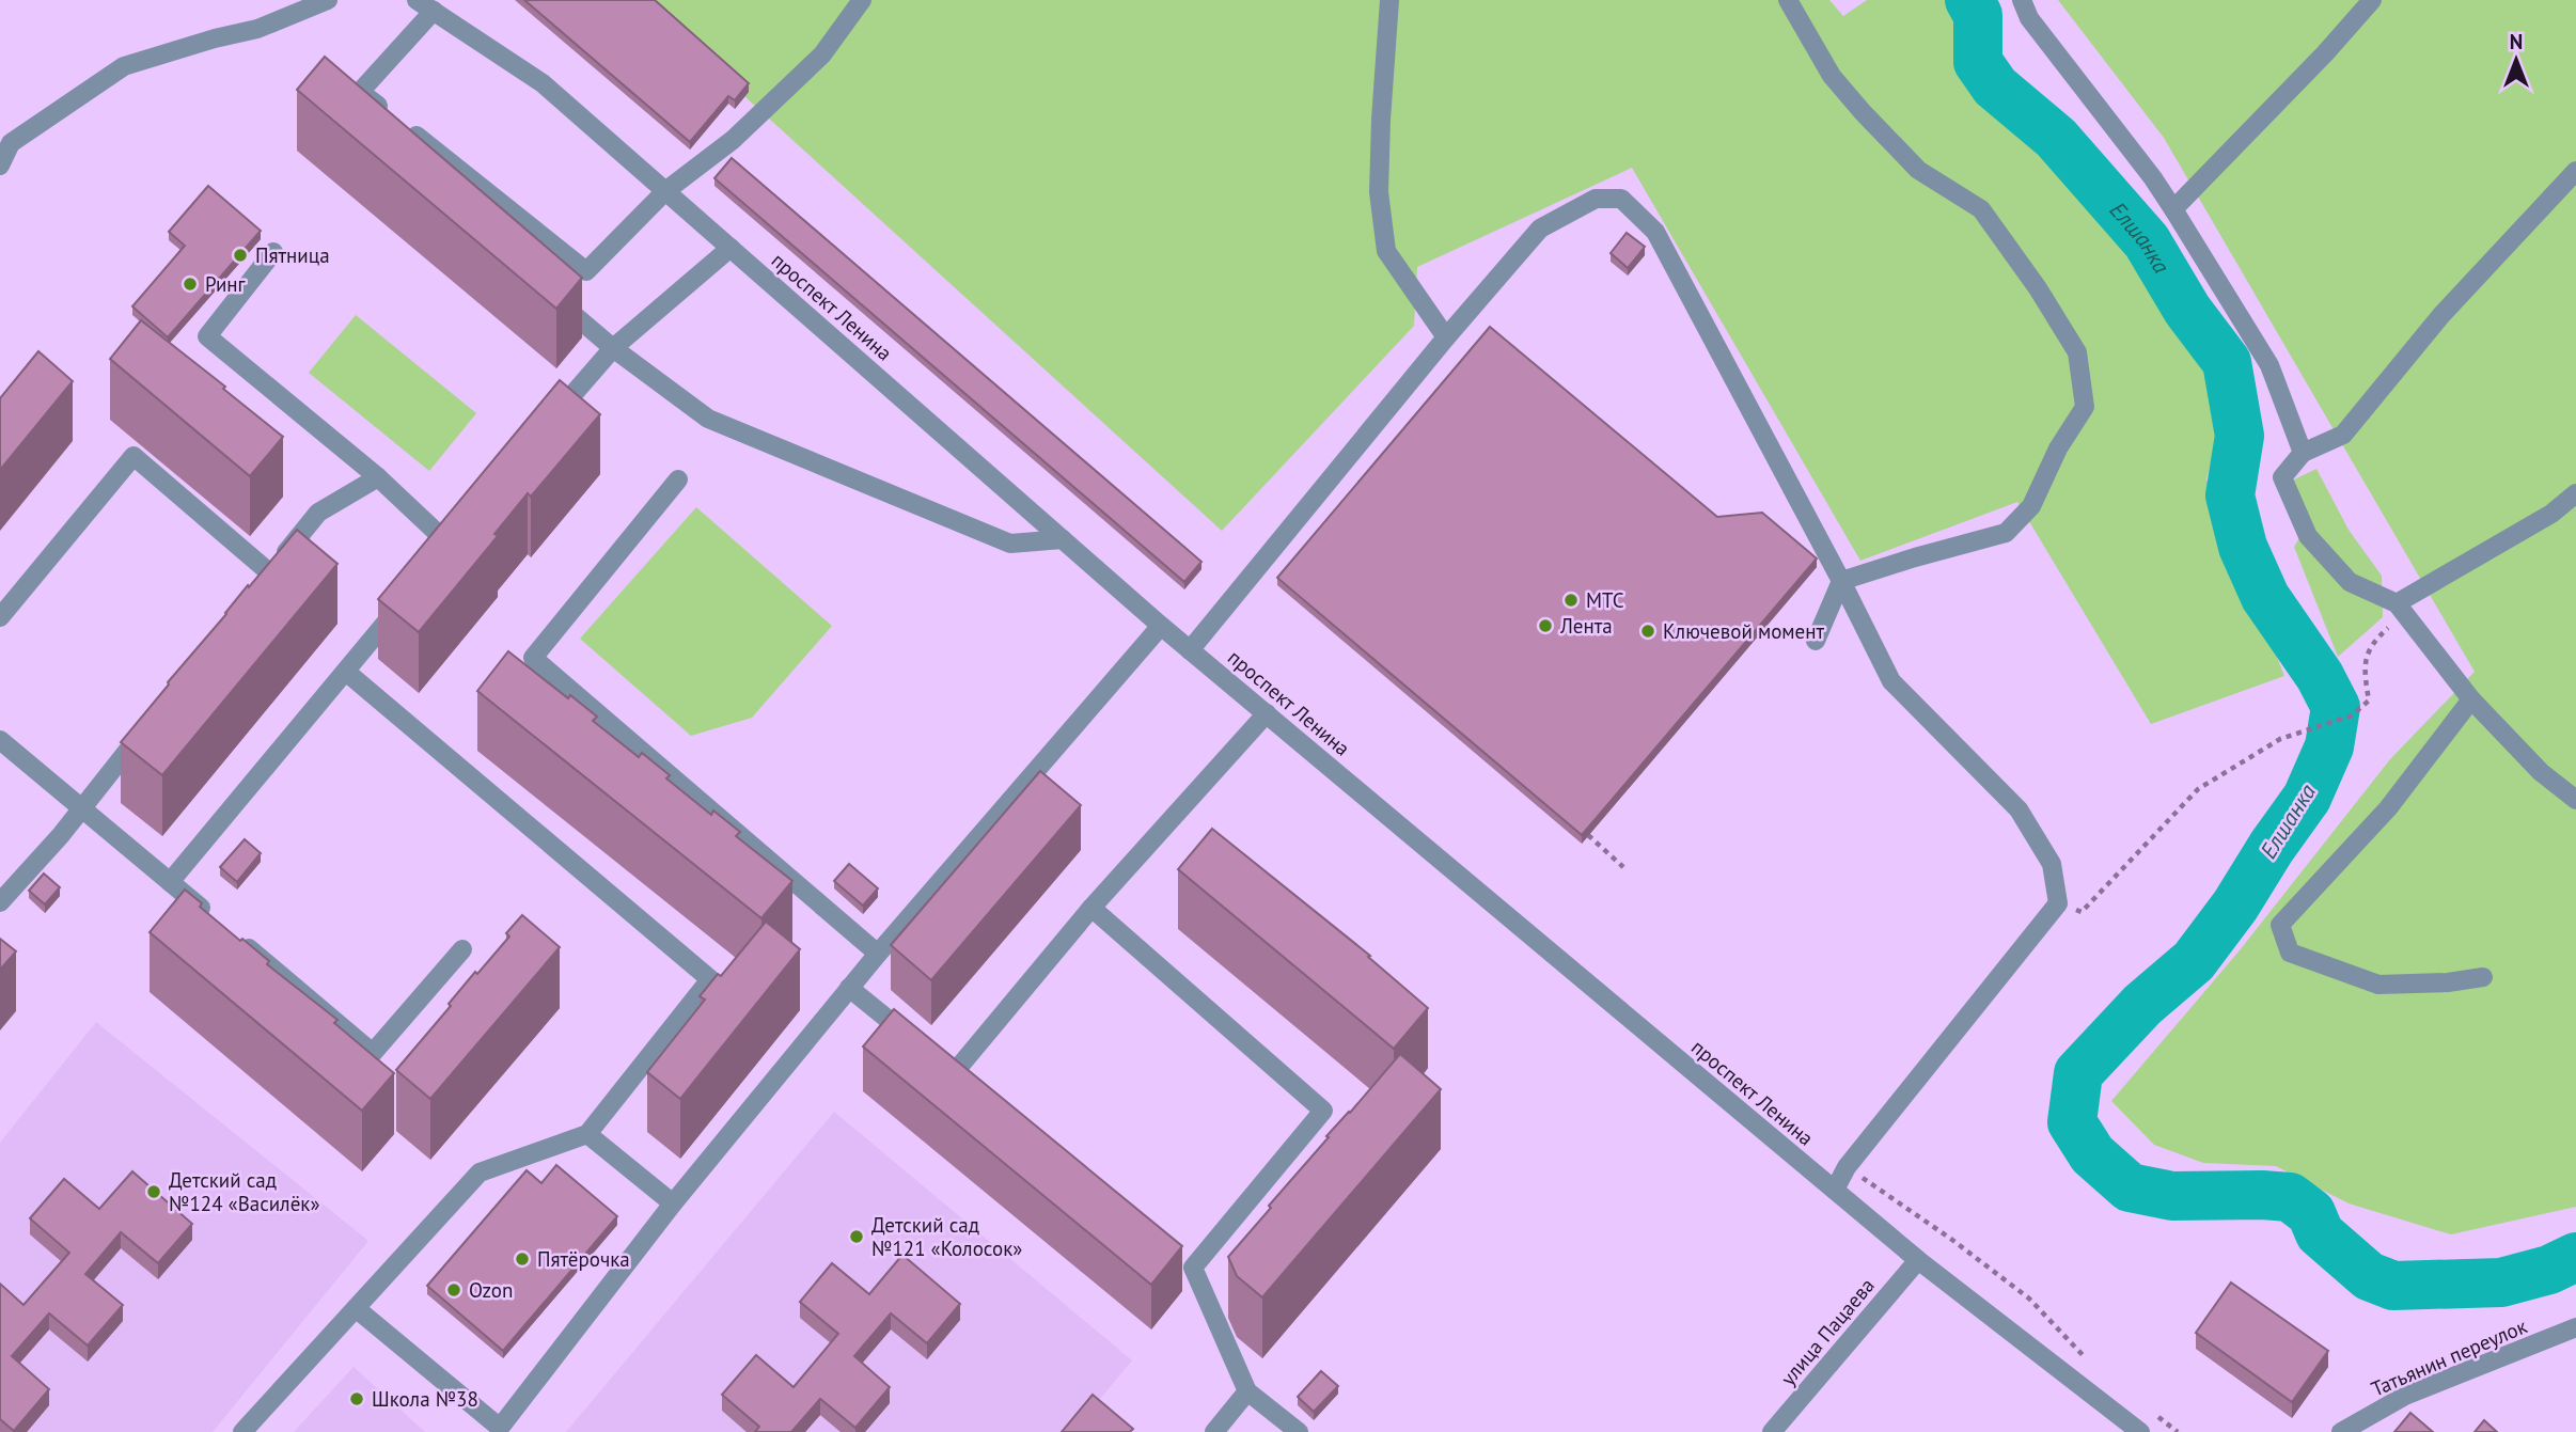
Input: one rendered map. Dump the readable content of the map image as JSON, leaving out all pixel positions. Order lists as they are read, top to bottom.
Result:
{
  "streets": {
    "street": ["проспект Ленина", "улица Пацаева", "Татьянин переулок"]
  },
  "crossings": [
    ["проспект Ленина", "улица Пацаева"]
  ],
  "water": ["Елшанка"],
  "places": [
    "Пятница",
    "Ринг",
    "МТС",
    "Лента",
    "Ключевой момент",
    "Детский сад №124 «Василёк»",
    "Детский сад №121 «Колосок»",
    "Пятёрочка",
    "Ozon",
    "Школа №38"
  ],
  "north": "top"
}
